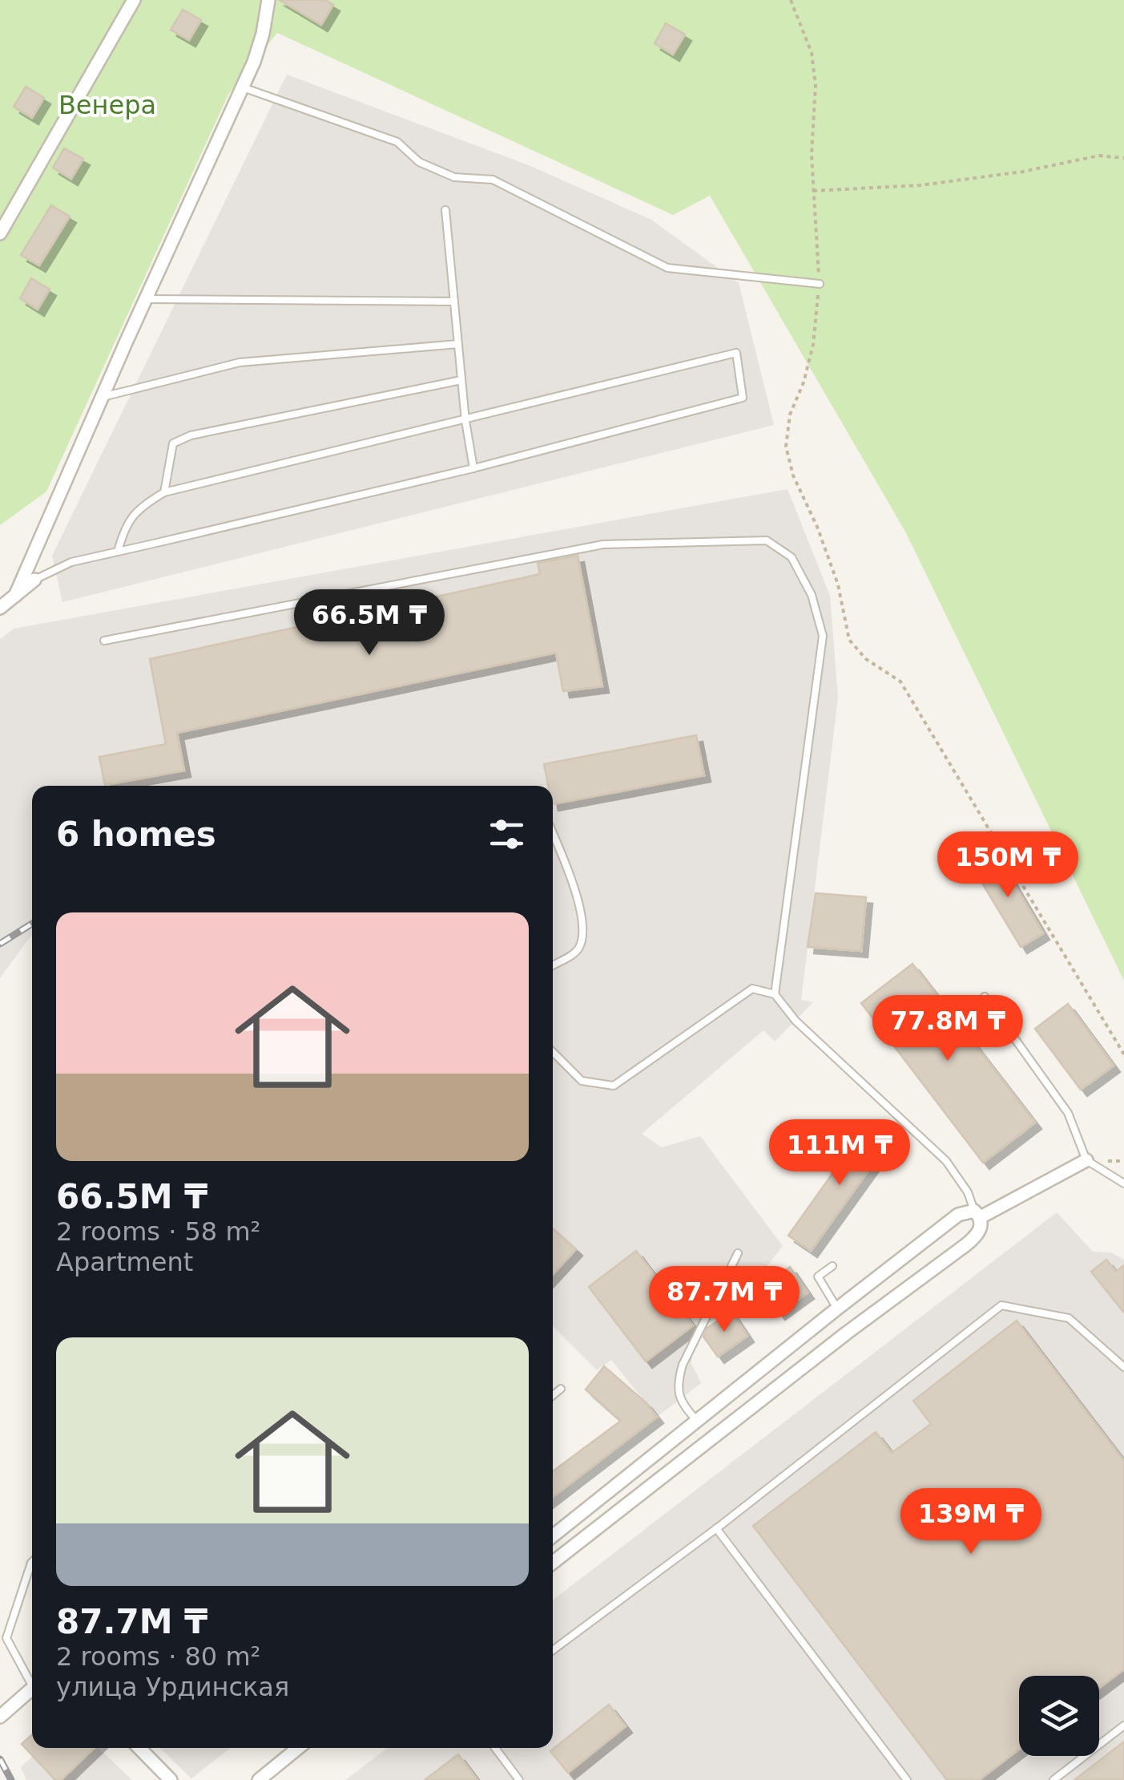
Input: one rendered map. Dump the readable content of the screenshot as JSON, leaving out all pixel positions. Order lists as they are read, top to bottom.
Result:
{
  "parks": ["Венера"],
  "page": {
    "price": [
      "66.5M ₸",
      "150M ₸",
      "77.8M ₸",
      "111M ₸",
      "87.7M ₸",
      "139M ₸"
    ],
    "heading": "6 homes",
    "list": [
      {
        "name": "66.5M ₸",
        "note": "2 rooms · 58 m² · Apartment"
      },
      {
        "name": "87.7M ₸",
        "note": "2 rooms · 80 m² · улица Урдинская"
      }
    ]
  }
}
